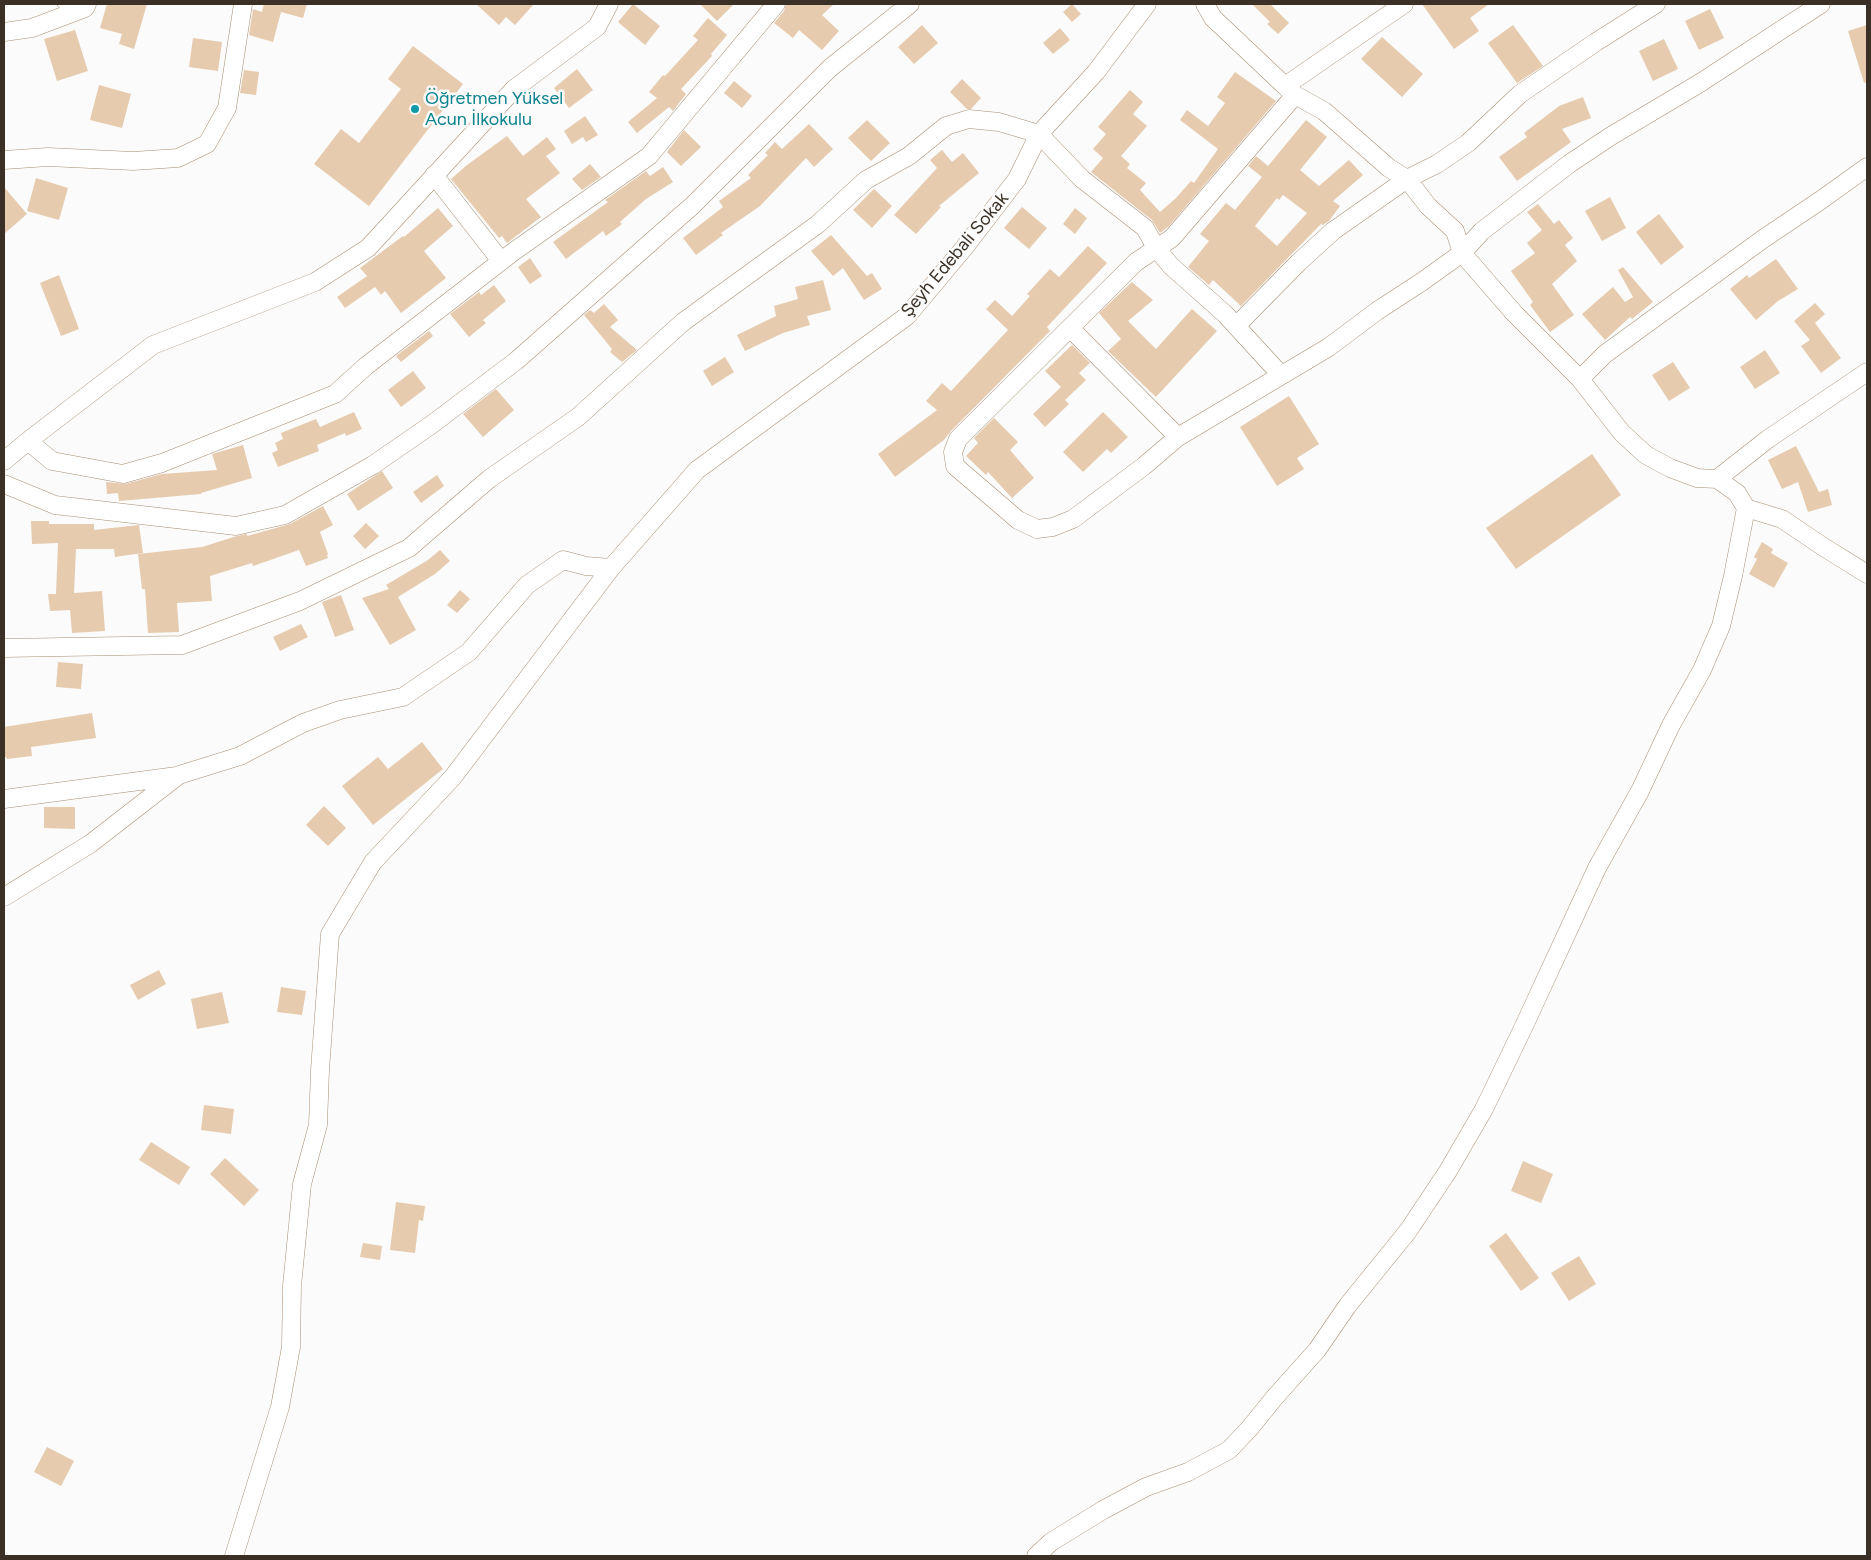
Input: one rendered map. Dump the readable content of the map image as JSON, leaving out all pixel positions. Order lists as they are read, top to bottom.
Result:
{
  "streets": {
    "street": ["Şeyh Edebali Sokak"]
  },
  "places": ["Öğretmen Yüksel Acun İlkokulu"]
}
